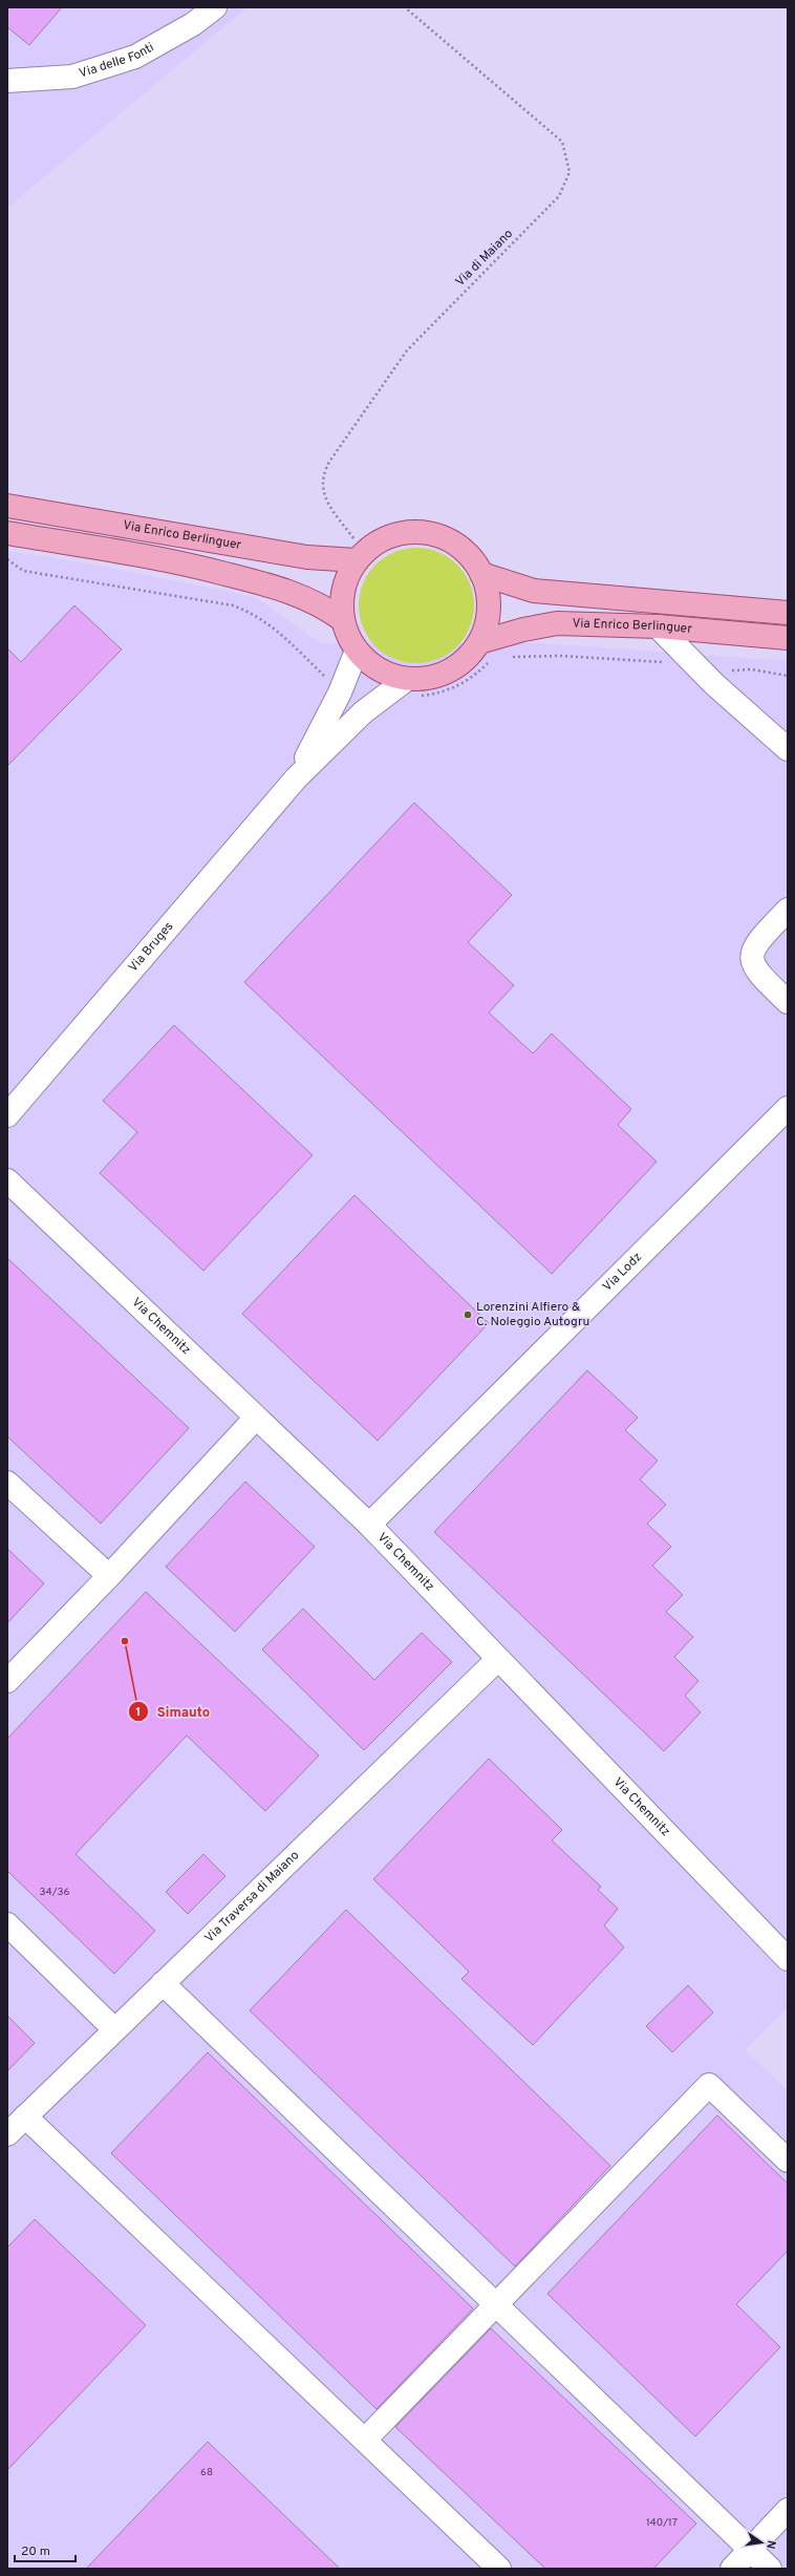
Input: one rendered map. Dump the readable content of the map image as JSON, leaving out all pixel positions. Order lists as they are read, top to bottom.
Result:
{
  "streets": {
    "main road": ["Via Enrico Berlinguer"],
    "street": [
      "Via delle Fonti",
      "Via Bruges",
      "Via Lodz",
      "Via Chemnitz",
      "Via Traversa di Maiano"
    ],
    "path": ["Via di Maiano"]
  },
  "crossings": [
    ["Via di Maiano", "Via Enrico Berlinguer"],
    ["Via di Maiano", "Via Bruges"],
    ["Via Enrico Berlinguer", "Via Bruges"],
    ["Via Lodz", "Via Chemnitz"],
    ["Via Chemnitz", "Via Traversa di Maiano"]
  ],
  "places": ["Lorenzini Alfiero & C. Noleggio Autogru", "Simauto"],
  "house_numbers": ["34/36", "68", "140/17"],
  "scale_bar": "20 m",
  "north": "right"
}
